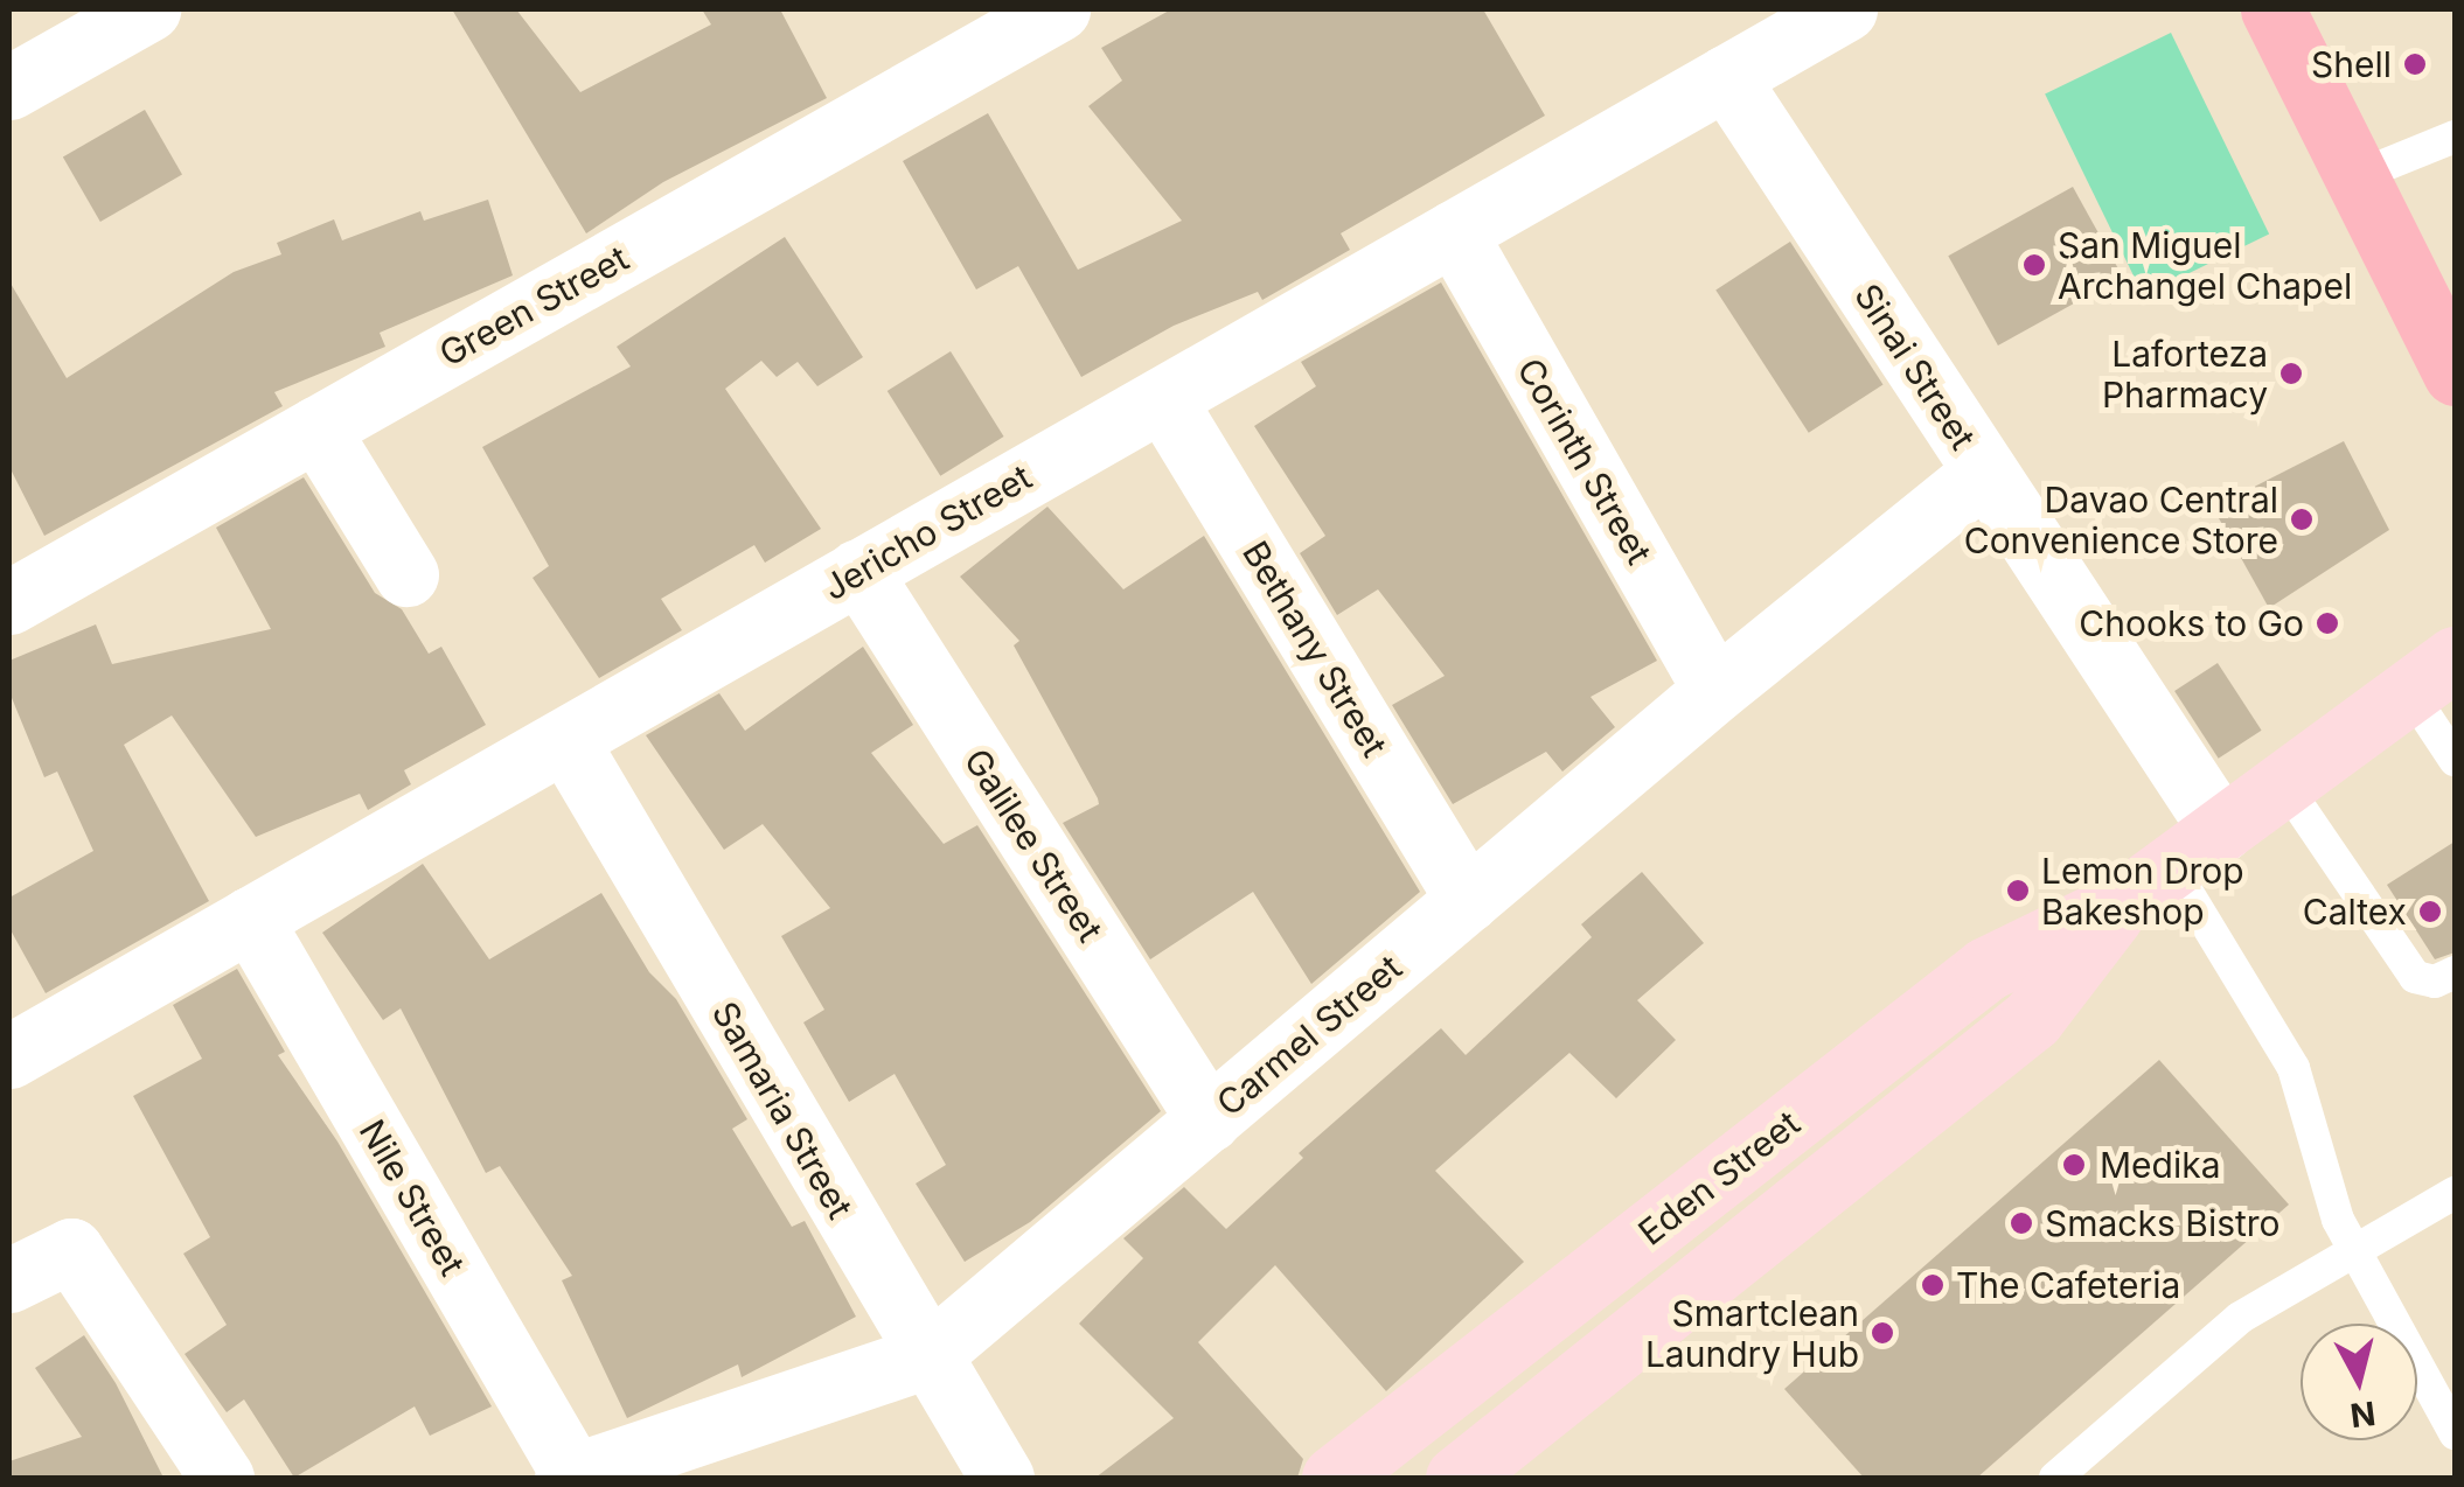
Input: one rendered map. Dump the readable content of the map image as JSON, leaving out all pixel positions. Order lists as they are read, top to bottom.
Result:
{
  "streets": {
    "main road": ["Eden Street"],
    "street": [
      "Green Street",
      "Sinai Street",
      "Corinth Street",
      "Jericho Street",
      "Bethany Street",
      "Galilee Street",
      "Carmel Street",
      "Samaria Street",
      "Nile Street"
    ]
  },
  "crossings": [
    ["Sinai Street", "Jericho Street"],
    ["Sinai Street", "Carmel Street"],
    ["Sinai Street", "Eden Street"],
    ["Corinth Street", "Jericho Street"],
    ["Corinth Street", "Carmel Street"],
    ["Jericho Street", "Bethany Street"],
    ["Jericho Street", "Galilee Street"],
    ["Jericho Street", "Samaria Street"],
    ["Jericho Street", "Nile Street"],
    ["Bethany Street", "Carmel Street"],
    ["Galilee Street", "Carmel Street"],
    ["Carmel Street", "Samaria Street"],
    ["Carmel Street", "Nile Street"]
  ],
  "places": [
    "Shell",
    "San Miguel Archangel Chapel",
    "Laforteza Pharmacy",
    "Davao Central Convenience Store",
    "Chooks to Go",
    "Lemon Drop Bakeshop",
    "Caltex",
    "Medika",
    "Smacks Bistro",
    "The Cafeteria",
    "Smartclean Laundry Hub"
  ],
  "north": "bottom"
}
